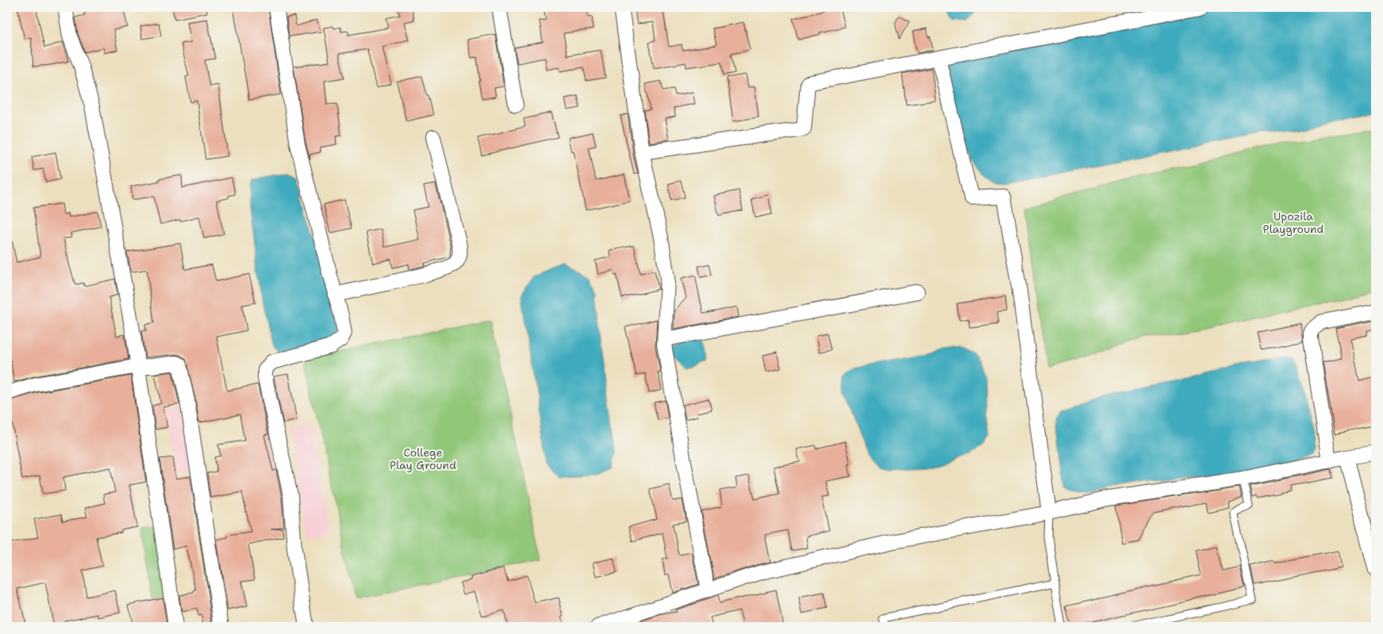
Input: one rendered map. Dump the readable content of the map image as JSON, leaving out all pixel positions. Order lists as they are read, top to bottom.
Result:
{
  "parks": ["Upozila Playground", "College Play Ground"]
}
